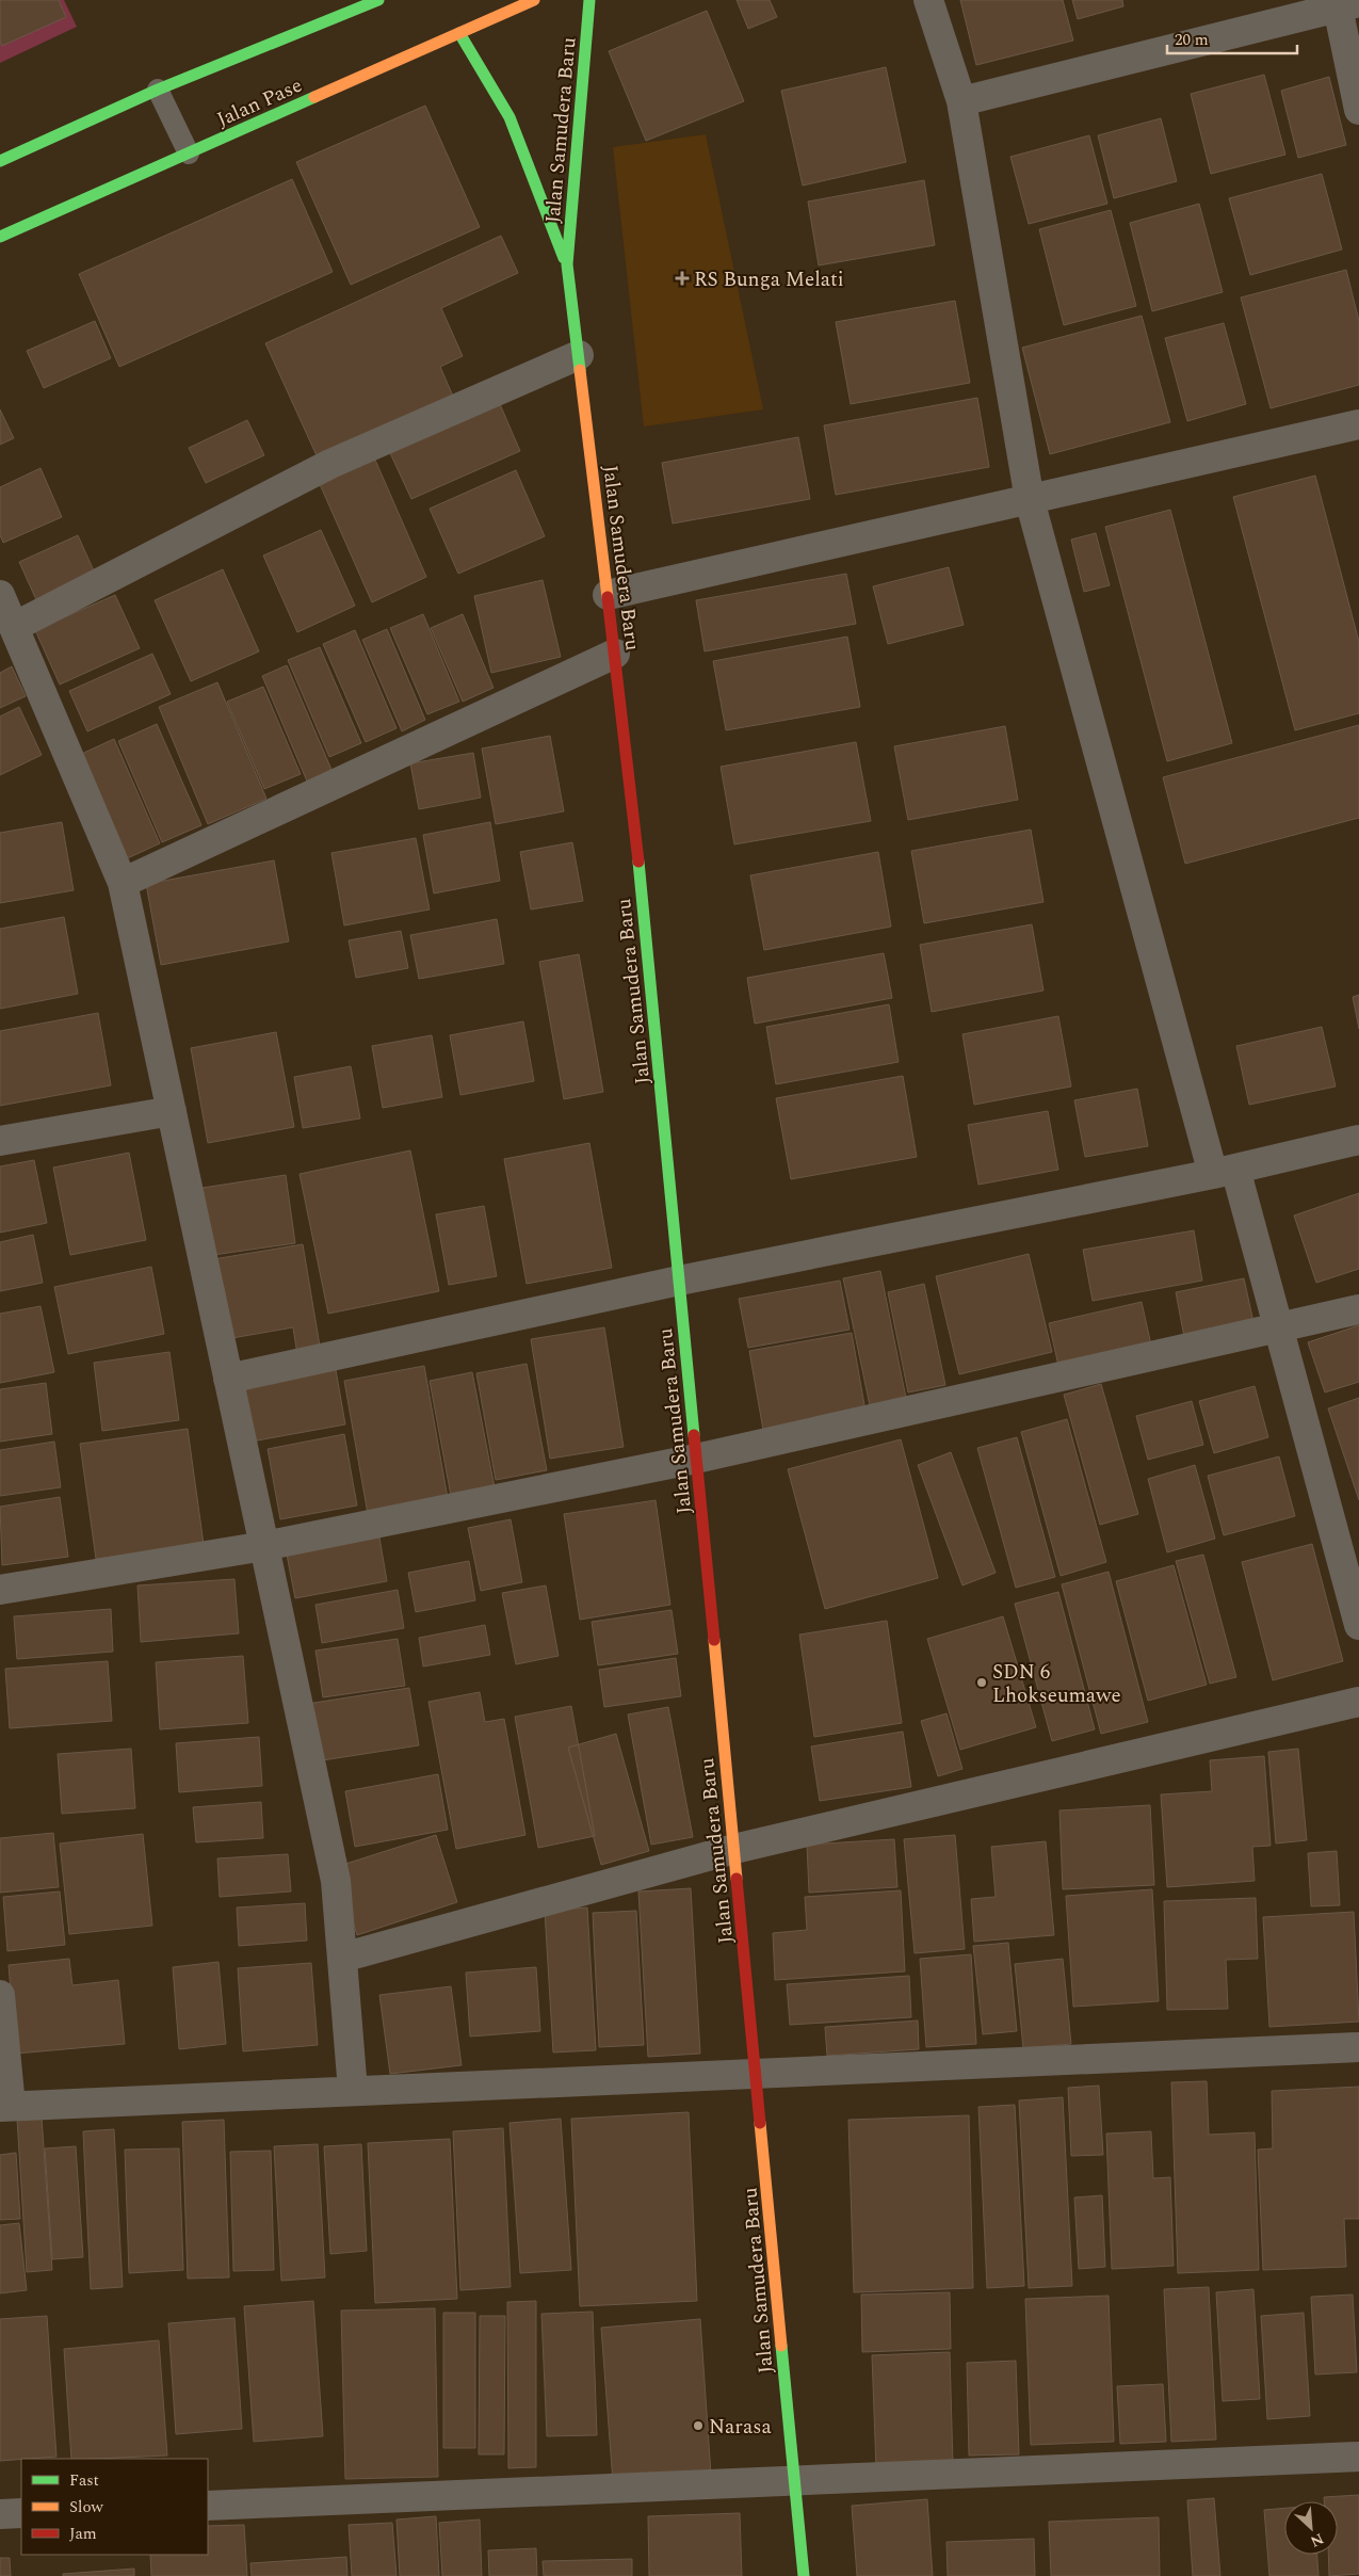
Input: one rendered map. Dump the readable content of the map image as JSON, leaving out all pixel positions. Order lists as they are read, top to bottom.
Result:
{
  "streets": {
    "street": ["Jalan Pase", "Jalan Samudera Baru"]
  },
  "crossings": [
    ["Jalan Pase", "Jalan Samudera Baru"]
  ],
  "places": {
    "health": ["RS Bunga Melati"],
    "other": ["SDN 6 Lhokseumawe", "Narasa"]
  },
  "legend": ["Fast", "Slow", "Jam"],
  "scale_bar": "20 m",
  "north": "bottom right"
}
